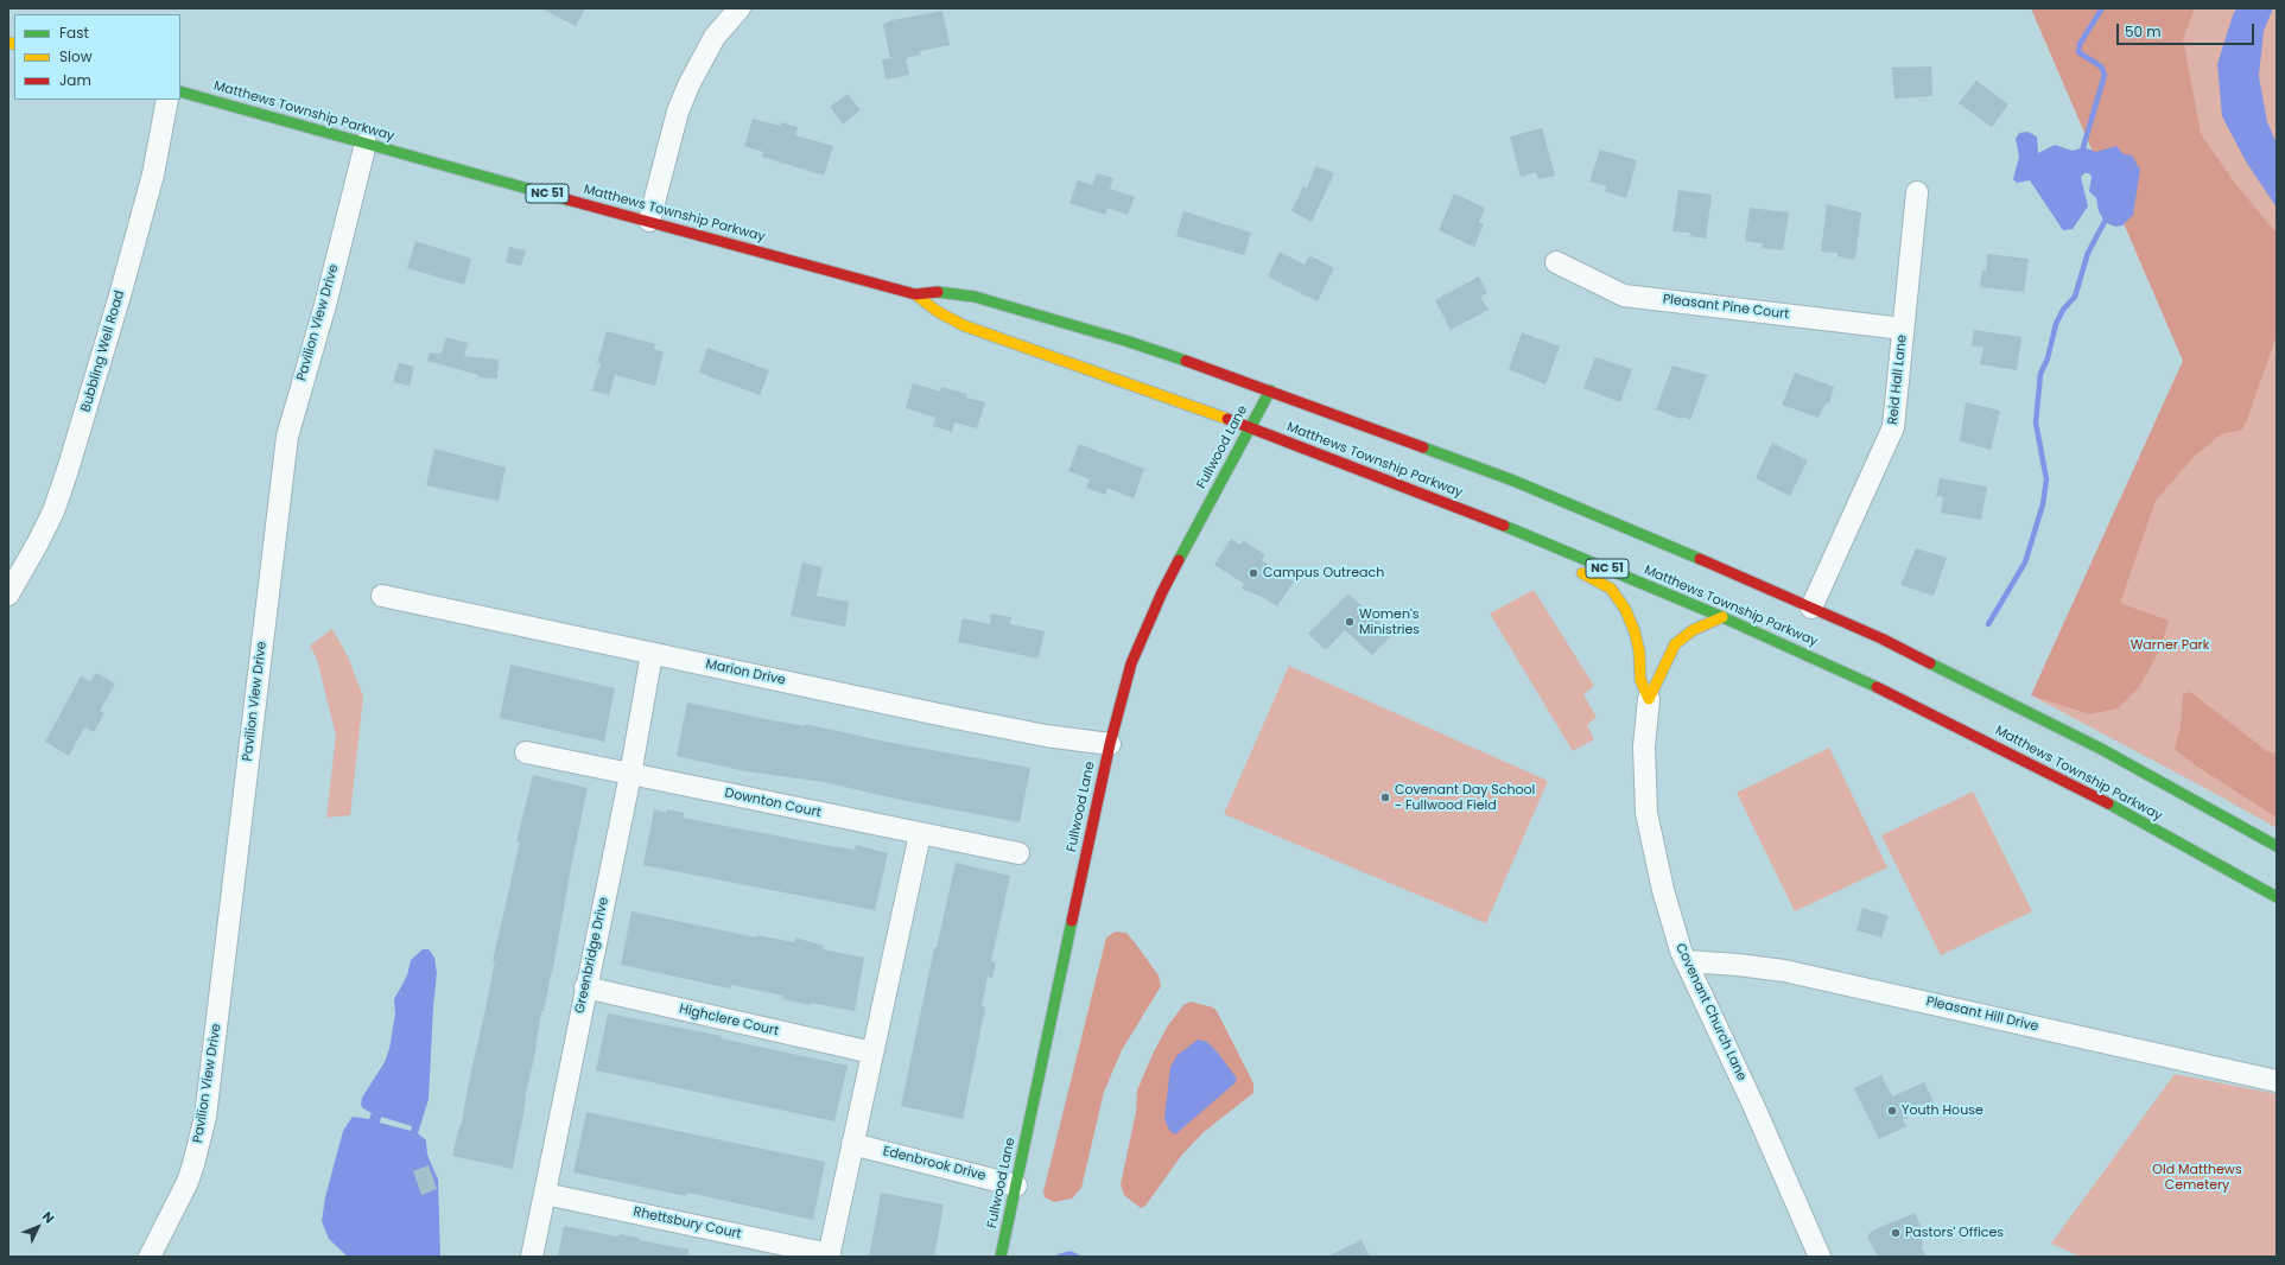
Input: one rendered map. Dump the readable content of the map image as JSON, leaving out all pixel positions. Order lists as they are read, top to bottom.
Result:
{
  "streets": {
    "main road": ["Matthews Township Parkway", "NC 51", "Fullwood Lane"],
    "street": [
      "Pleasant Pine Court",
      "Pavilion View Drive",
      "Bubbling Well Road",
      "Reid Hall Lane",
      "Marion Drive",
      "Downton Court",
      "Greenbridge Drive",
      "Covenant Church Lane",
      "Pleasant Hill Drive",
      "Highclere Court",
      "Edenbrook Drive",
      "Rhettsbury Court"
    ]
  },
  "crossings": [
    ["Matthews Township Parkway", "Pavilion View Drive"],
    ["Matthews Township Parkway", "Reid Hall Lane"],
    ["Matthews Township Parkway", "Fullwood Lane"],
    ["Pleasant Pine Court", "Reid Hall Lane"],
    ["Fullwood Lane", "Marion Drive"],
    ["Fullwood Lane", "Edenbrook Drive"],
    ["Marion Drive", "Greenbridge Drive"],
    ["Downton Court", "Greenbridge Drive"],
    ["Greenbridge Drive", "Highclere Court"],
    ["Greenbridge Drive", "Rhettsbury Court"],
    ["Covenant Church Lane", "Pleasant Hill Drive"]
  ],
  "parks": ["Warner Park", "Old Matthews Cemetery"],
  "places": [
    "Campus Outreach",
    "Women's Ministries",
    "Covenant Day School - Fullwood Field",
    "Youth House",
    "Pastors' Offices"
  ],
  "legend": ["Fast", "Slow", "Jam"],
  "scale_bar": "50 m",
  "north": "top right"
}
